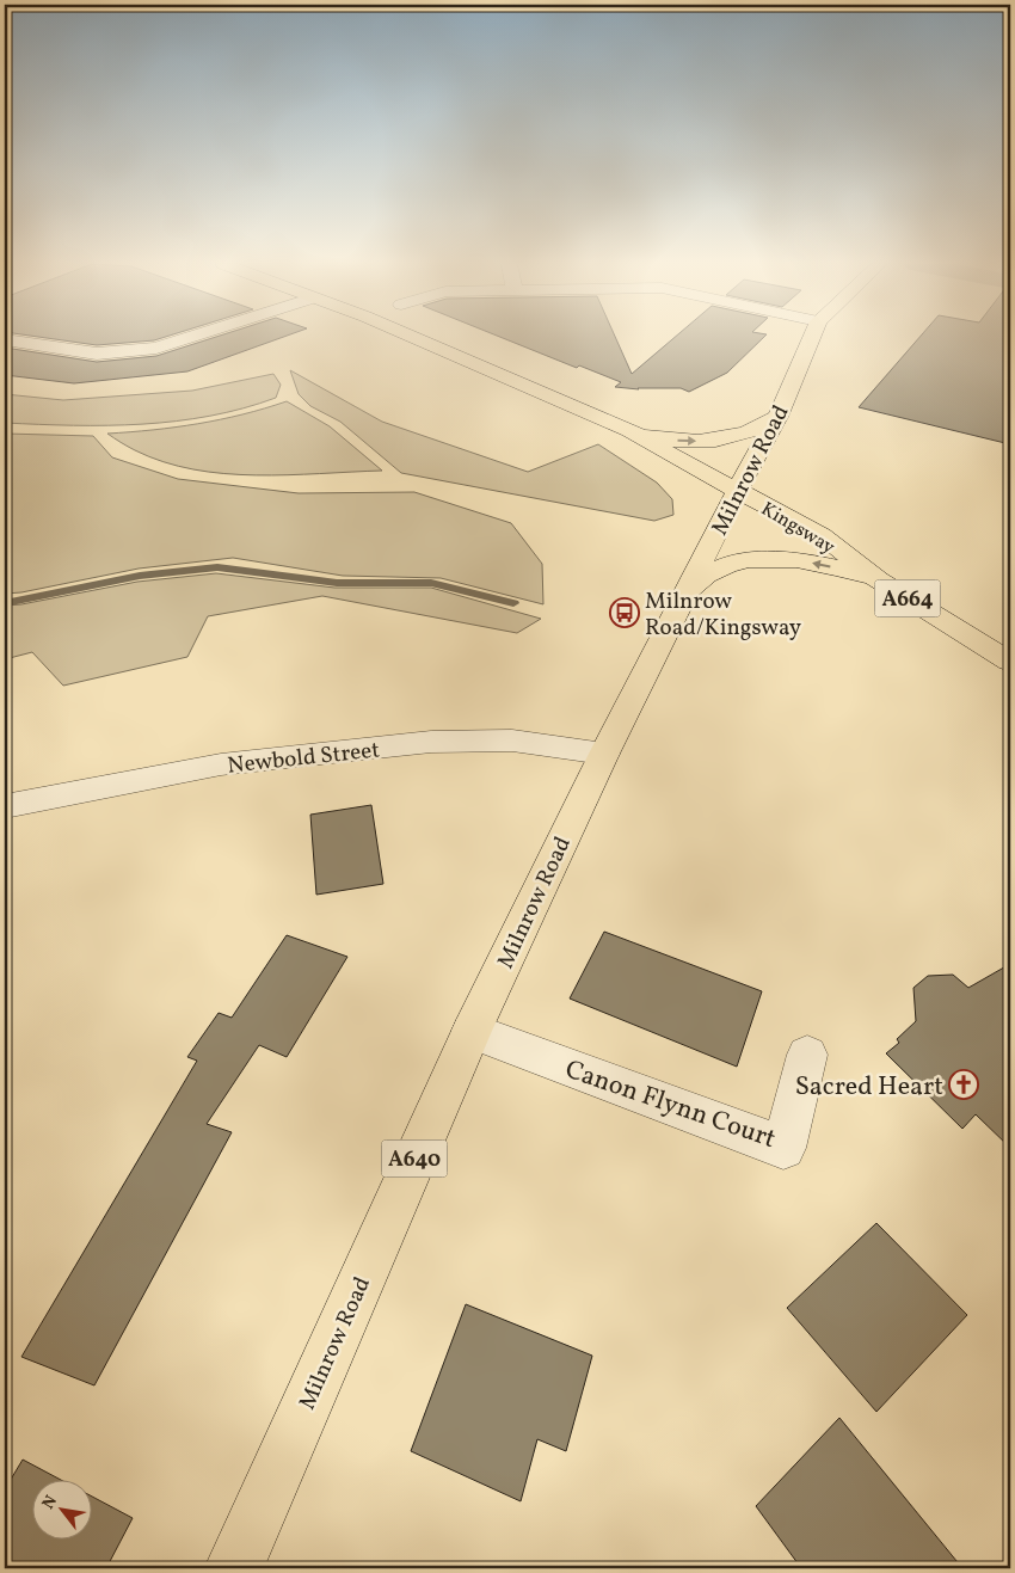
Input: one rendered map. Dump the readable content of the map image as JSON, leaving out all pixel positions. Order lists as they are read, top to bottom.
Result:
{
  "streets": {
    "main road": [
      "Milnrow Road",
      "Kingsway",
      "A664",
      "A640"
    ],
    "street": ["Newbold Street", "Canon Flynn Court"]
  },
  "crossings": [
    ["Milnrow Road", "Kingsway"],
    ["Milnrow Road", "A664"],
    ["Milnrow Road", "Newbold Street"],
    ["Milnrow Road", "Canon Flynn Court"],
    ["Kingsway", "A664"]
  ],
  "places": {
    "bus stop": ["Milnrow Road/Kingsway"],
    "church": ["Sacred Heart"]
  },
  "north": "top left"
}
